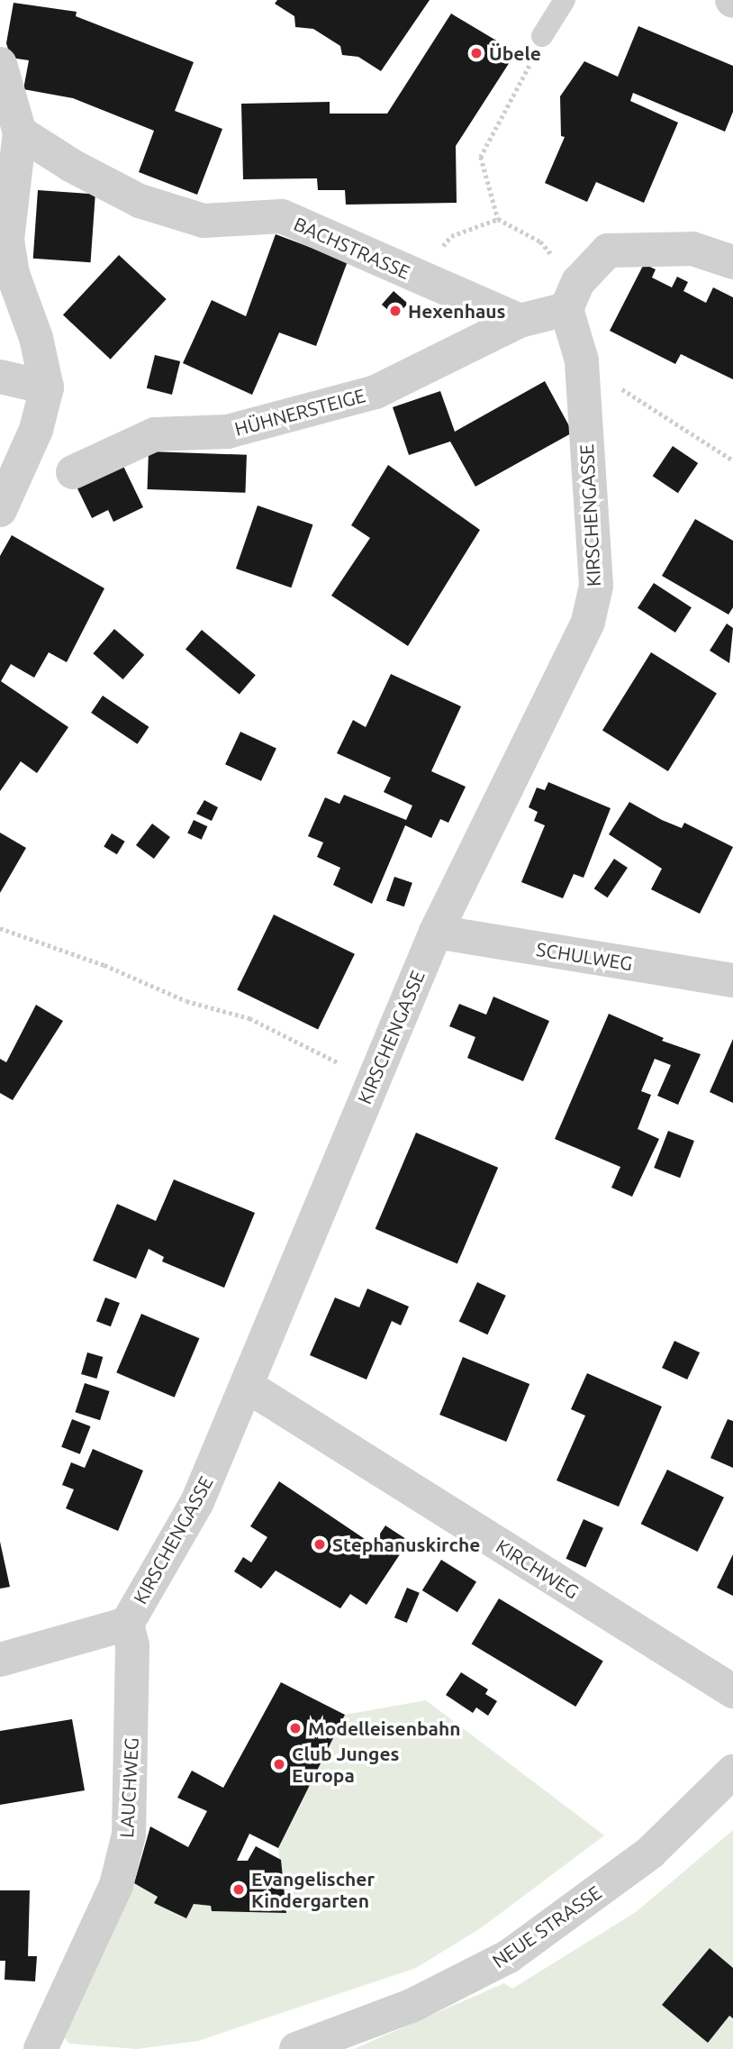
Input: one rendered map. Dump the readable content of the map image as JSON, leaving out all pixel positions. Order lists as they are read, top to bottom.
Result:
{
  "streets": {
    "street": [
      "BACHSTRASSE",
      "HÜHNERSTEIGE",
      "KIRSCHENGASSE",
      "SCHULWEG",
      "KIRCHWEG",
      "LAUCHWEG",
      "NEUE STRASSE"
    ]
  },
  "crossings": [
    ["BACHSTRASSE", "HÜHNERSTEIGE"],
    ["KIRSCHENGASSE", "SCHULWEG"],
    ["KIRSCHENGASSE", "KIRCHWEG"],
    ["KIRSCHENGASSE", "LAUCHWEG"]
  ],
  "places": [
    "Übele",
    "Hexenhaus",
    "Stephanuskirche",
    "Modelleisenbahn",
    "Club Junges Europa",
    "Evangelischer Kindergarten"
  ]
}
